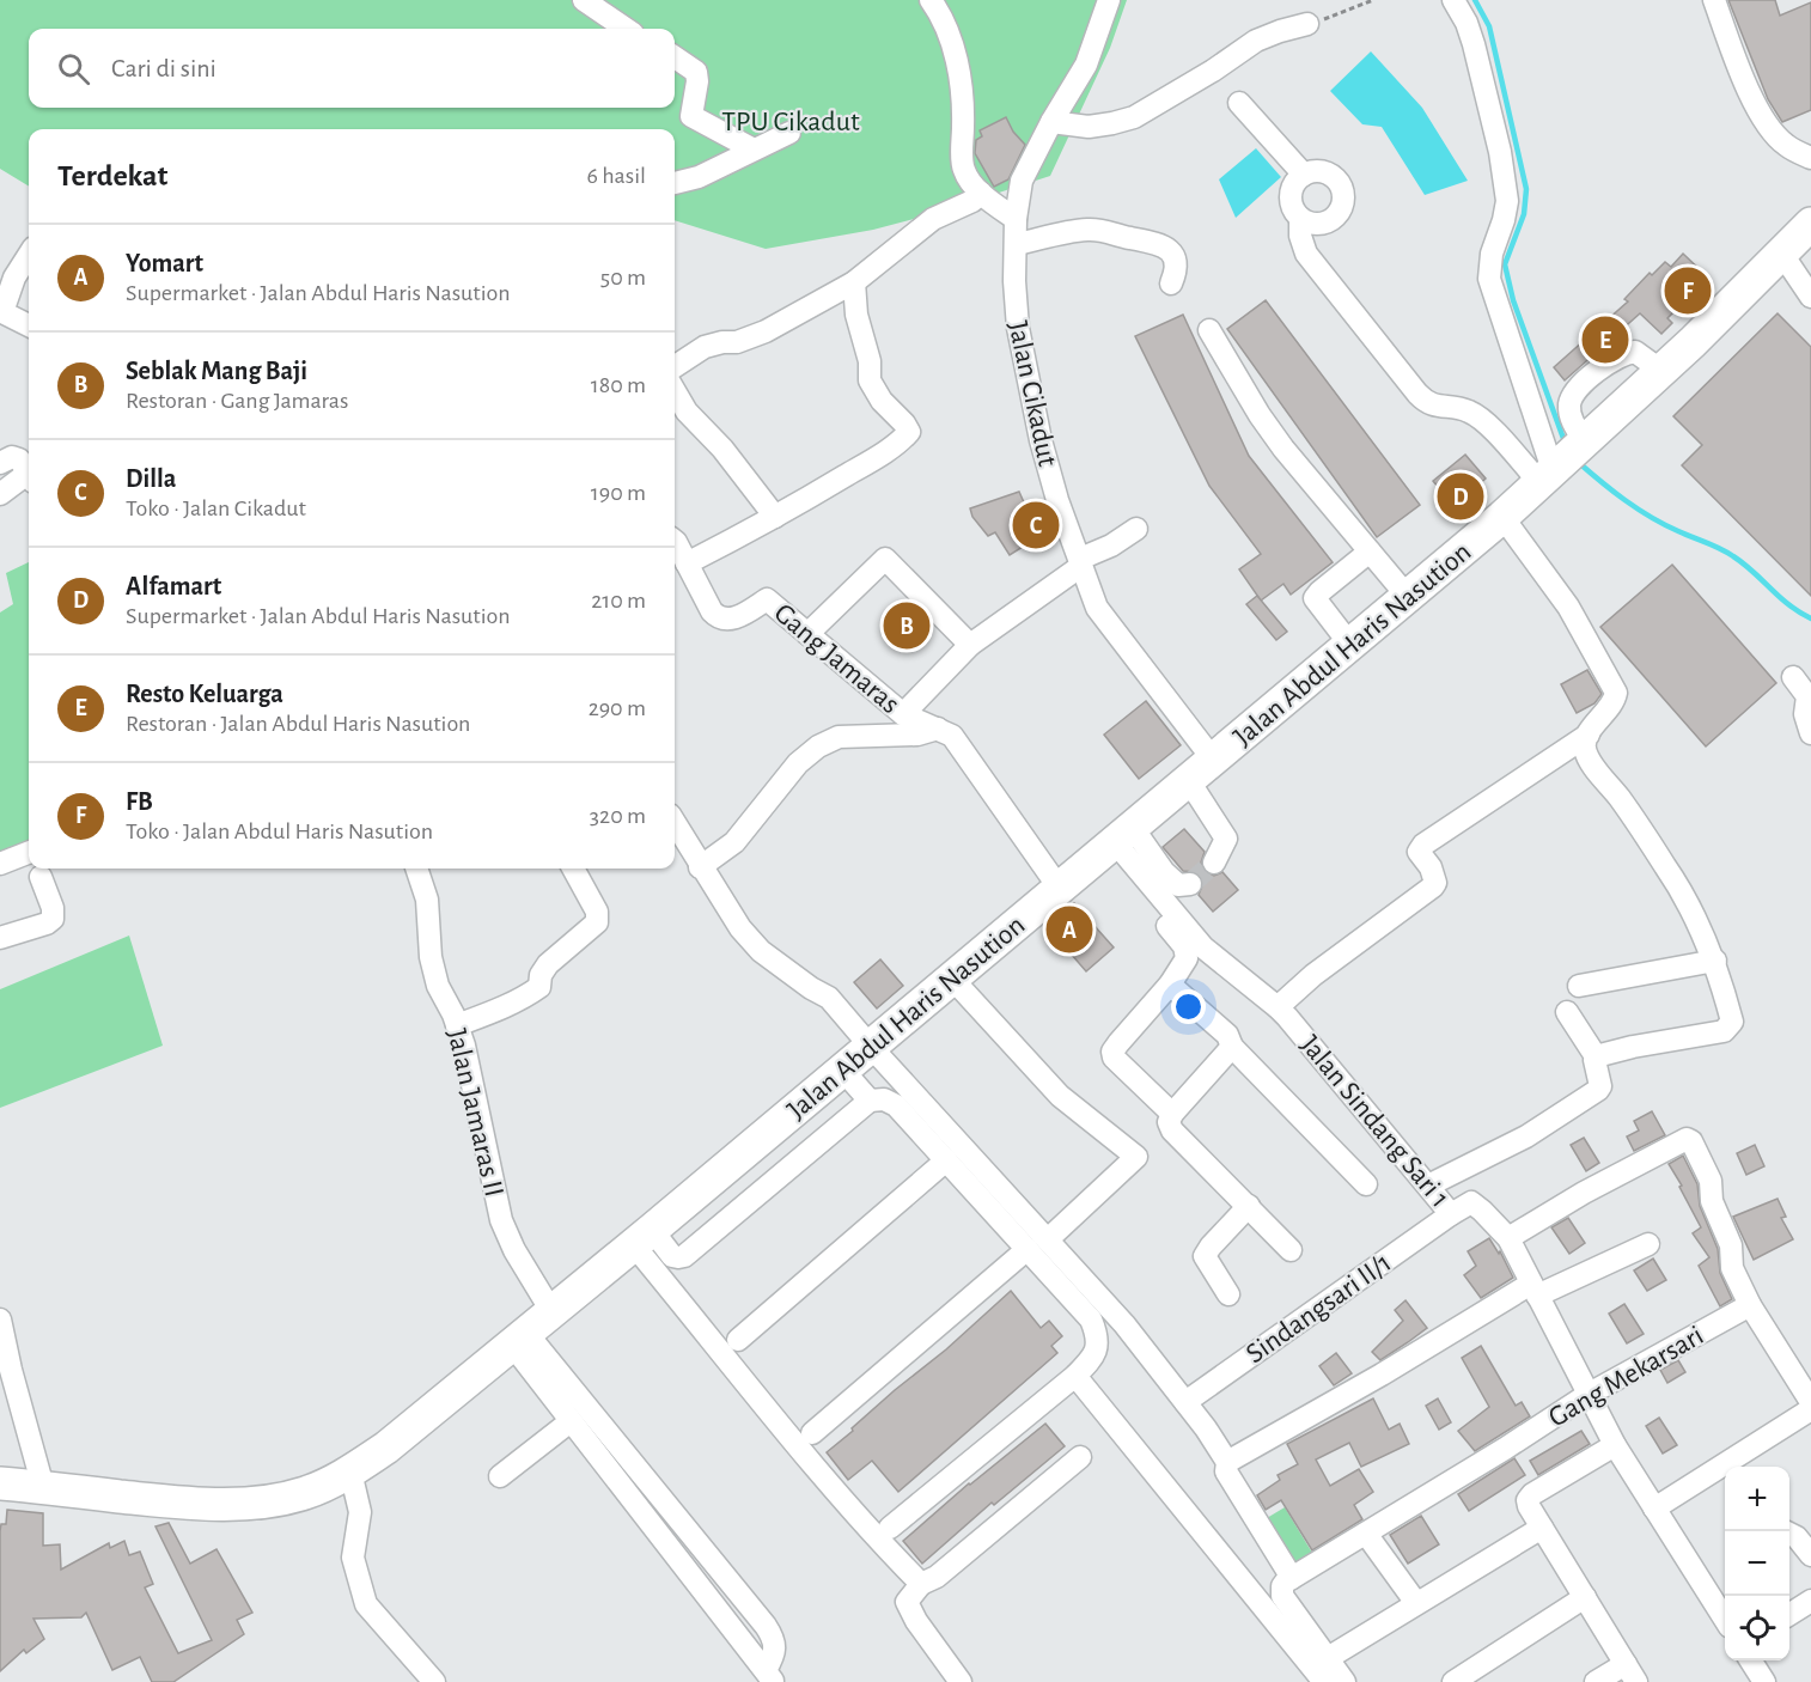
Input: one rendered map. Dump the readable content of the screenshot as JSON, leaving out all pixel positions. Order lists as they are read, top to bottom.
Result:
{
  "streets": {
    "highway": ["Jalan Abdul Haris Nasution"],
    "street": [
      "Jalan Cikadut",
      "Gang Jamaras",
      "Jalan Jamaras II",
      "Jalan Sindang Sari 1",
      "Sindangsari II/1",
      "Gang Mekarsari"
    ]
  },
  "crossings": [
    ["Jalan Cikadut", "Jalan Abdul Haris Nasution"],
    ["Jalan Abdul Haris Nasution", "Gang Jamaras"],
    ["Jalan Abdul Haris Nasution", "Jalan Jamaras II"],
    ["Jalan Abdul Haris Nasution", "Jalan Sindang Sari 1"],
    ["Jalan Sindang Sari 1", "Sindangsari II/1"],
    ["Jalan Sindang Sari 1", "Gang Mekarsari"]
  ],
  "parks": ["TPU Cikadut"],
  "page": {
    "search": "Cari di sini",
    "heading": ["Terdekat", "6 hasil"],
    "list": [
      {
        "mark": "A",
        "name": "Yomart",
        "note": "Supermarket · Jalan Abdul Haris Nasution",
        "value": "50 m"
      },
      {
        "mark": "B",
        "name": "Seblak Mang Baji",
        "note": "Restoran · Gang Jamaras",
        "value": "180 m"
      },
      {
        "mark": "C",
        "name": "Dilla",
        "note": "Toko · Jalan Cikadut",
        "value": "190 m"
      },
      {
        "mark": "D",
        "name": "Alfamart",
        "note": "Supermarket · Jalan Abdul Haris Nasution",
        "value": "210 m"
      },
      {
        "mark": "E",
        "name": "Resto Keluarga",
        "note": "Restoran · Jalan Abdul Haris Nasution",
        "value": "290 m"
      },
      {
        "mark": "F",
        "name": "FB",
        "note": "Toko · Jalan Abdul Haris Nasution",
        "value": "320 m"
      }
    ],
    "pins": [
      "F",
      "E",
      "D",
      "C",
      "B",
      "A"
    ],
    "map_buttons": ["+", "−"]
  }
}
